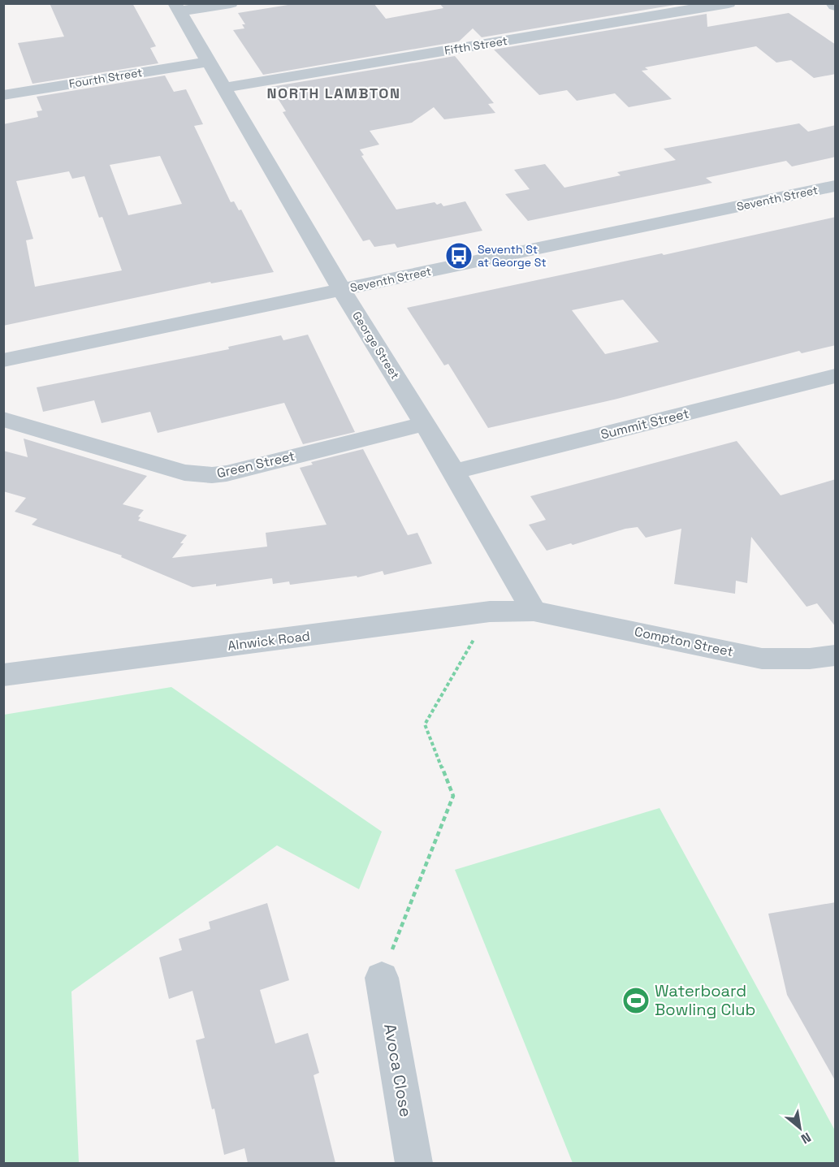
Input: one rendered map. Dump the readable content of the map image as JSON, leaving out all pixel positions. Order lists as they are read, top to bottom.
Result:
{
  "streets": {
    "street": [
      "Fifth Street",
      "Fourth Street",
      "Seventh Street",
      "George Street",
      "Summit Street",
      "Green Street",
      "Alnwick Road",
      "Compton Street",
      "Avoca Close"
    ]
  },
  "crossings": [
    ["Fifth Street", "George Street"],
    ["Fourth Street", "George Street"],
    ["Seventh Street", "George Street"],
    ["George Street", "Summit Street"],
    ["George Street", "Green Street"],
    ["George Street", "Alnwick Road"],
    ["George Street", "Compton Street"],
    ["Alnwick Road", "Compton Street"]
  ],
  "districts": ["NORTH LAMBTON"],
  "places": {
    "bus stop": ["Seventh St at George St"],
    "sports": ["Waterboard Bowling Club"]
  },
  "north": "bottom right"
}
